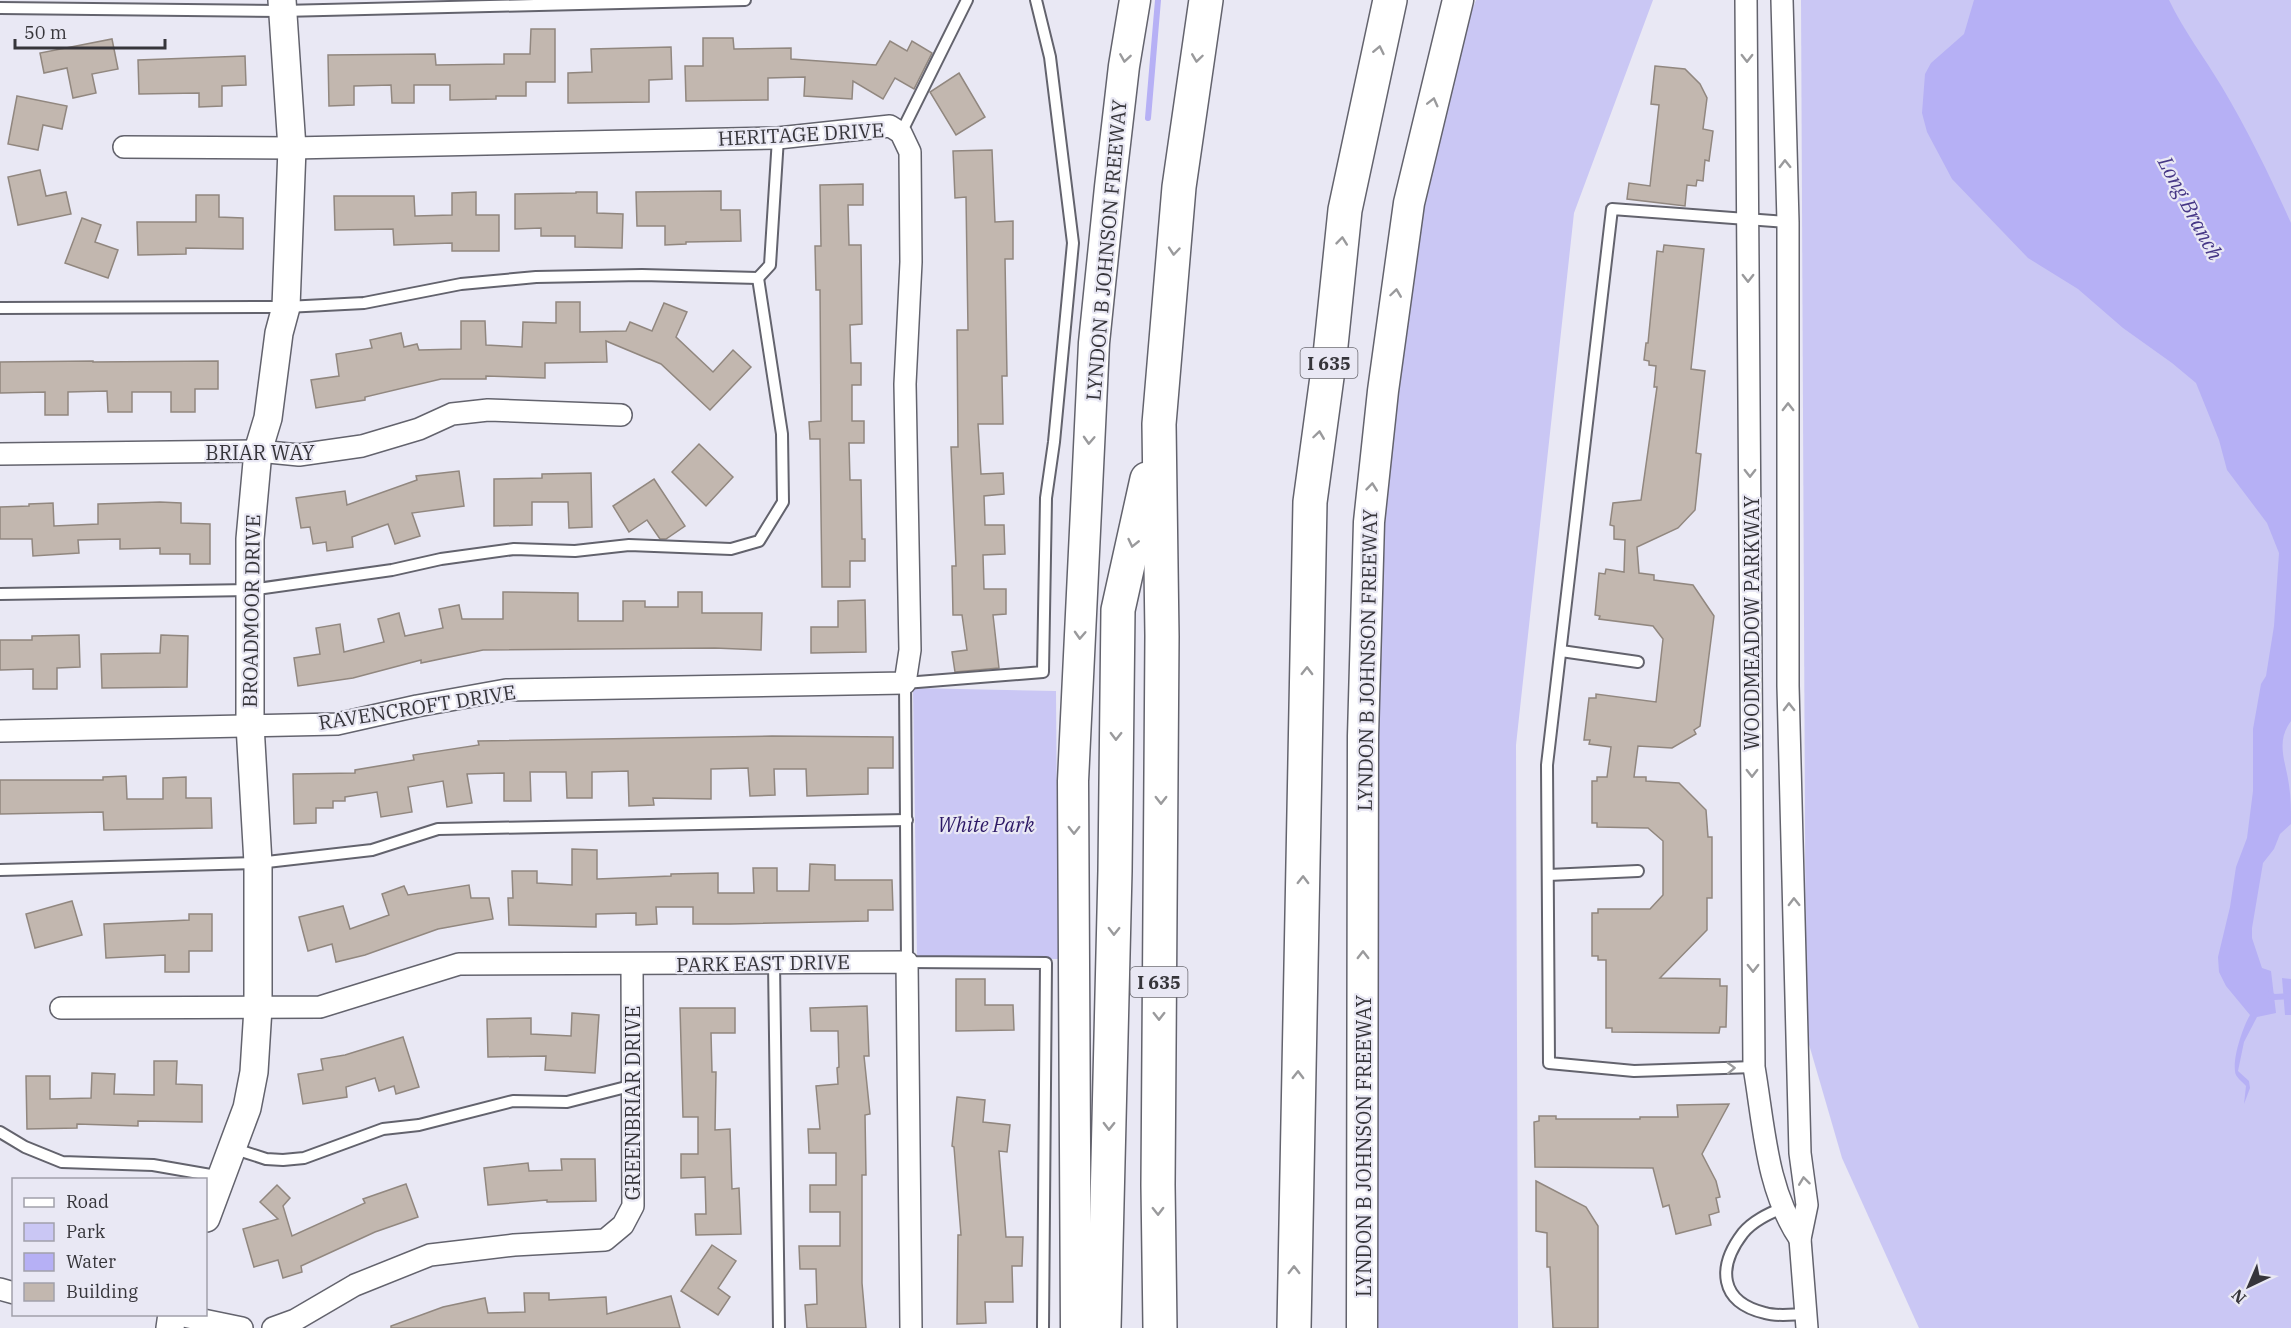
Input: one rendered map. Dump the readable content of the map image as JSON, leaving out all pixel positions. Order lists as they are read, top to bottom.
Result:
{
  "streets": {
    "highway": ["I 635"],
    "main road": ["LYNDON B JOHNSON FREEWAY"],
    "street": [
      "HERITAGE DRIVE",
      "BRIAR WAY",
      "BROADMOOR DRIVE",
      "WOODMEADOW PARKWAY",
      "RAVENCROFT DRIVE",
      "PARK EAST DRIVE",
      "GREENBRIAR DRIVE"
    ]
  },
  "crossings": [
    ["HERITAGE DRIVE", "BROADMOOR DRIVE"],
    ["HERITAGE DRIVE", "RAVENCROFT DRIVE"],
    ["BRIAR WAY", "BROADMOOR DRIVE"],
    ["BROADMOOR DRIVE", "RAVENCROFT DRIVE"],
    ["BROADMOOR DRIVE", "PARK EAST DRIVE"],
    ["PARK EAST DRIVE", "GREENBRIAR DRIVE"]
  ],
  "water": ["Long Branch"],
  "parks": ["White Park"],
  "legend": [
    "Road",
    "Park",
    "Water",
    "Building"
  ],
  "scale_bar": "50 m",
  "north": "bottom left"
}
